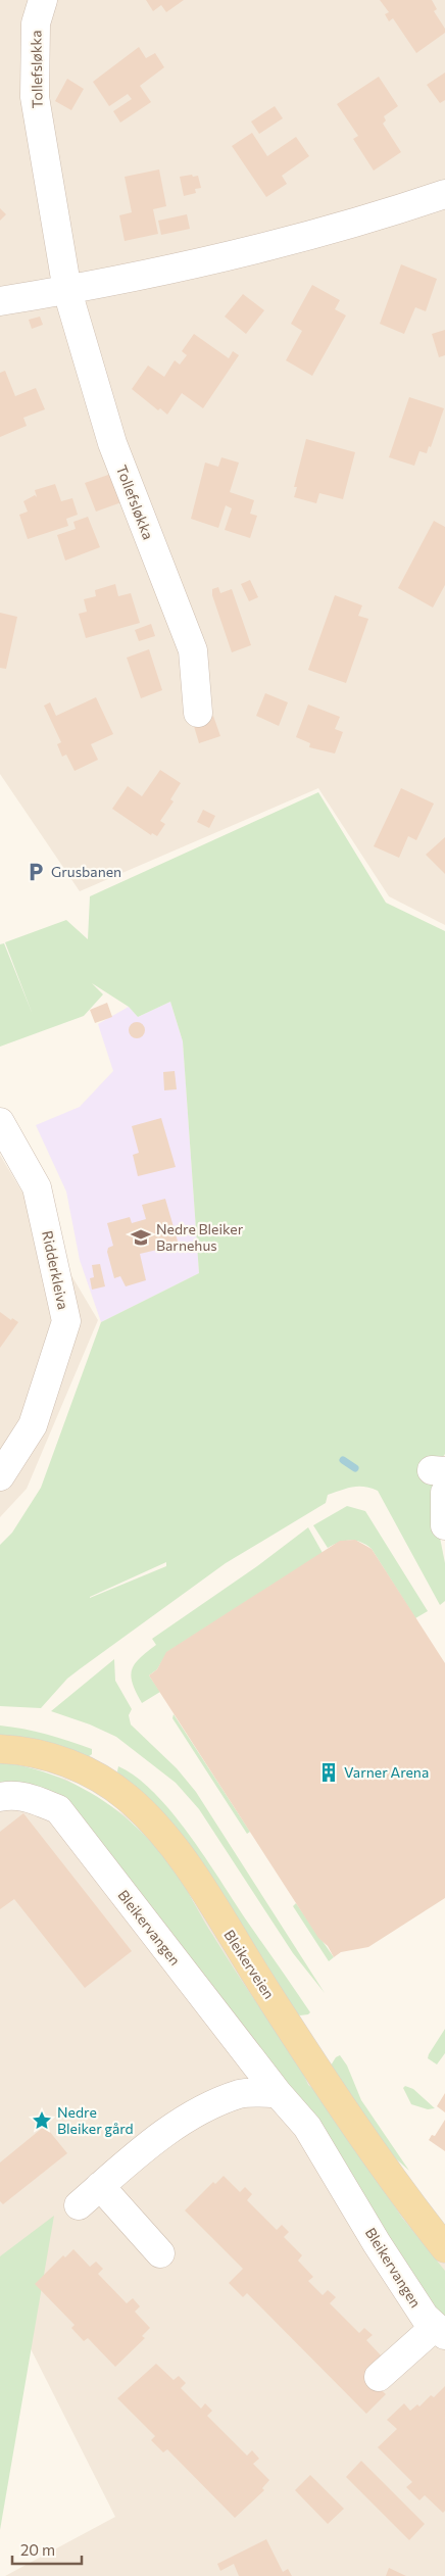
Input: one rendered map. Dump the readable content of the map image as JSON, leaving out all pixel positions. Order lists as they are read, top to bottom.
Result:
{
  "streets": {
    "main road": ["Bleikerveien"],
    "street": ["Tollefsløkka", "Ridderkleiva", "Bleikervangen"]
  },
  "places": {
    "parking": ["Grusbanen"],
    "school or university": ["Nedre Bleiker Barnehus"],
    "building": ["Varner Arena"],
    "place": ["Nedre Bleiker gård"]
  },
  "scale_bar": "20 m"
}
